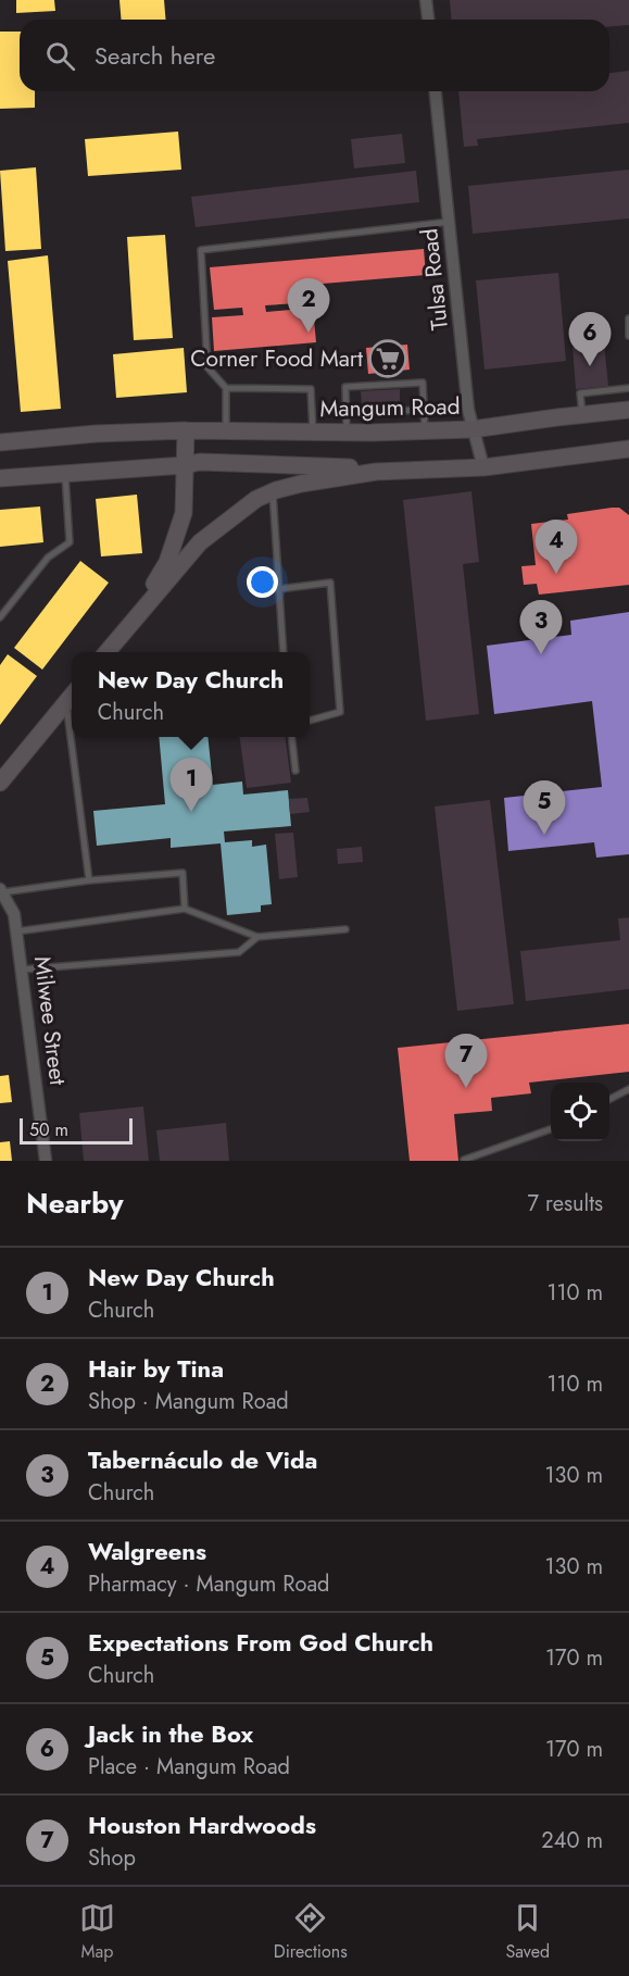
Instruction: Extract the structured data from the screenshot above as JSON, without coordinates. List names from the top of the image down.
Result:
{
  "streets": {
    "main road": ["Mangum Road"],
    "street": ["Tulsa Road", "Milwee Street"]
  },
  "crossings": [
    ["Tulsa Road", "Mangum Road"]
  ],
  "places": {
    "supermarket": ["Corner Food Mart"]
  },
  "scale_bar": "50 m",
  "page": {
    "search": "Search here",
    "pins": [
      "2",
      "6",
      "4",
      "3",
      "1",
      "5",
      "7"
    ],
    "popup": ["New Day Church", "Church"],
    "scale": "50 m",
    "heading": ["Nearby", "7 results"],
    "list": [
      {
        "mark": "1",
        "name": "New Day Church",
        "note": "Church",
        "value": "110 m"
      },
      {
        "mark": "2",
        "name": "Hair by Tina",
        "note": "Shop · Mangum Road",
        "value": "110 m"
      },
      {
        "mark": "3",
        "name": "Tabernáculo de Vida",
        "note": "Church",
        "value": "130 m"
      },
      {
        "mark": "4",
        "name": "Walgreens",
        "note": "Pharmacy · Mangum Road",
        "value": "130 m"
      },
      {
        "mark": "5",
        "name": "Expectations From God Church",
        "note": "Church",
        "value": "170 m"
      },
      {
        "mark": "6",
        "name": "Jack in the Box",
        "note": "Place · Mangum Road",
        "value": "170 m"
      },
      {
        "mark": "7",
        "name": "Houston Hardwoods",
        "note": "Shop",
        "value": "240 m"
      }
    ],
    "nav": ["Map", "Directions", "Saved"]
  }
}
